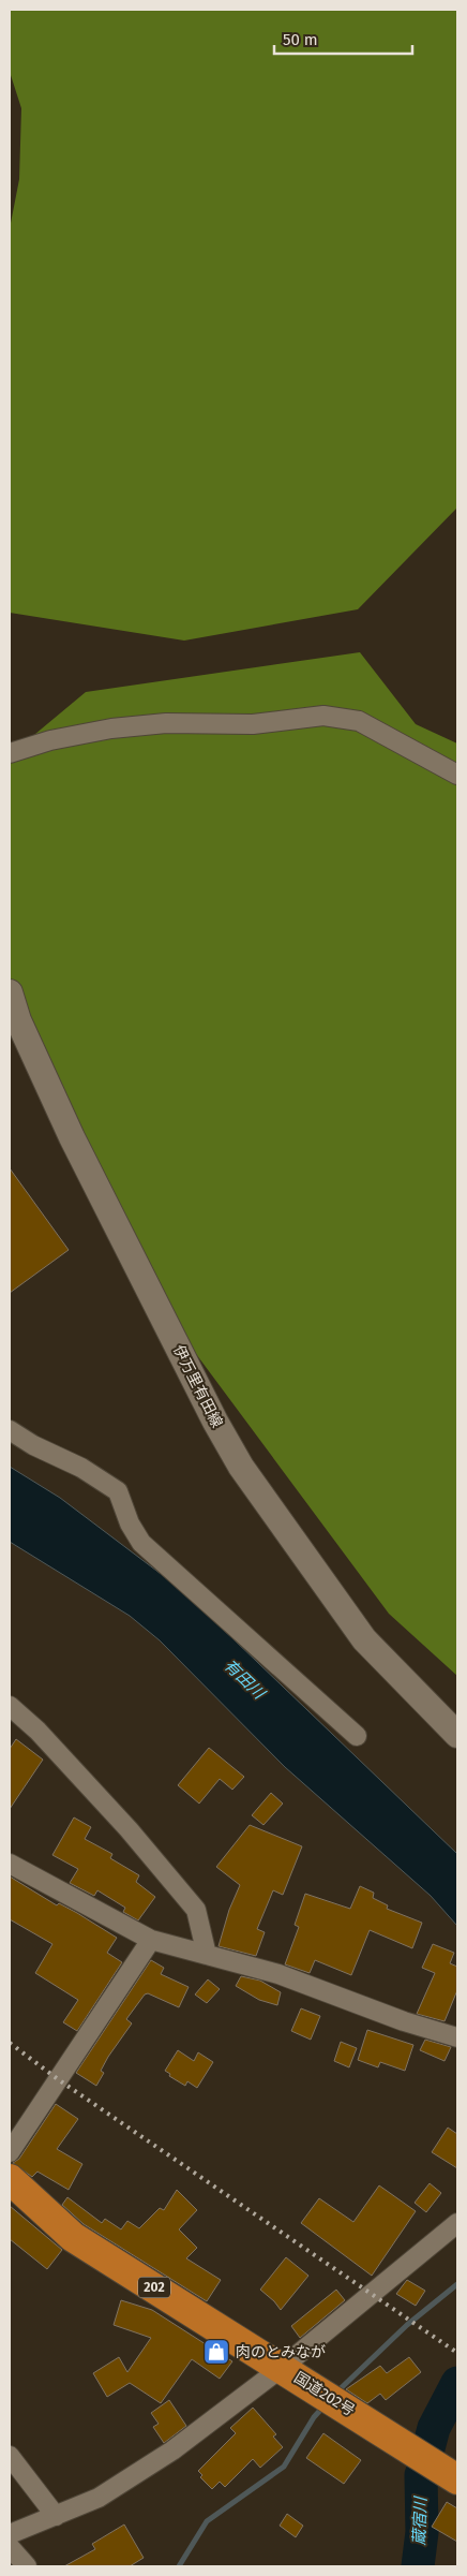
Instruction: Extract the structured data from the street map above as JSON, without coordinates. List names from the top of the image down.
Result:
{
  "streets": {
    "highway": ["202", "国道202号"],
    "main road": ["伊万里有田線"]
  },
  "water": ["有田川", "蔵宿川"],
  "places": {
    "shop": ["肉のとみなが"]
  },
  "scale_bar": "50 m"
}
